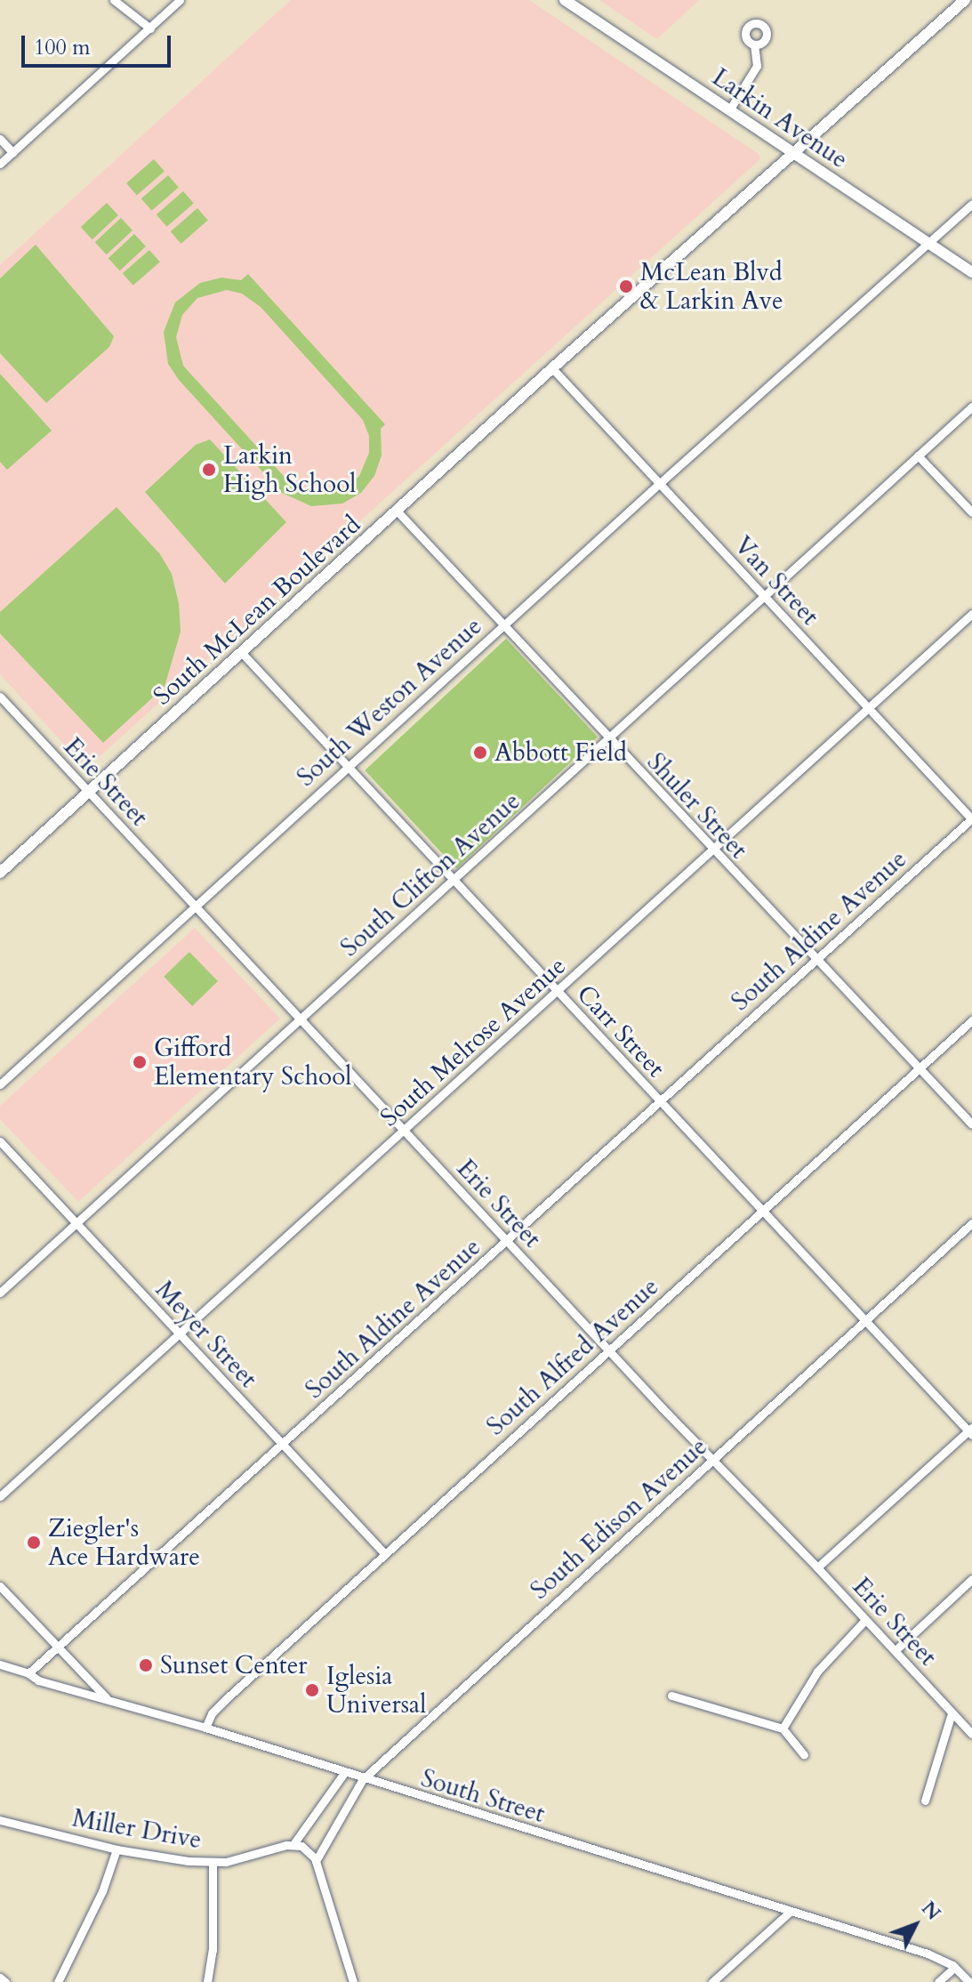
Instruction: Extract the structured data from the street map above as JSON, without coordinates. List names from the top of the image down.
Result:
{
  "streets": {
    "main road": ["Larkin Avenue", "South McLean Boulevard"],
    "street": [
      "Van Street",
      "South Weston Avenue",
      "Erie Street",
      "Shuler Street",
      "South Clifton Avenue",
      "South Aldine Avenue",
      "Carr Street",
      "South Melrose Avenue",
      "Meyer Street",
      "South Alfred Avenue",
      "South Edison Avenue",
      "South Street",
      "Miller Drive"
    ]
  },
  "crossings": [
    ["Larkin Avenue", "South McLean Boulevard"],
    ["Larkin Avenue", "South Weston Avenue"],
    ["Van Street", "South McLean Boulevard"],
    ["Van Street", "South Weston Avenue"],
    ["Van Street", "South Clifton Avenue"],
    ["Van Street", "South Aldine Avenue"],
    ["Van Street", "South Melrose Avenue"],
    ["South McLean Boulevard", "Erie Street"],
    ["South McLean Boulevard", "Shuler Street"],
    ["South McLean Boulevard", "Carr Street"],
    ["South Weston Avenue", "Erie Street"],
    ["South Weston Avenue", "Shuler Street"],
    ["South Weston Avenue", "Carr Street"],
    ["Erie Street", "South Clifton Avenue"],
    ["Erie Street", "South Aldine Avenue"],
    ["Erie Street", "South Melrose Avenue"],
    ["Erie Street", "South Alfred Avenue"],
    ["Erie Street", "South Edison Avenue"],
    ["Shuler Street", "South Clifton Avenue"],
    ["Shuler Street", "South Aldine Avenue"],
    ["Shuler Street", "South Melrose Avenue"],
    ["Shuler Street", "South Alfred Avenue"],
    ["South Clifton Avenue", "Carr Street"],
    ["South Clifton Avenue", "Meyer Street"],
    ["South Aldine Avenue", "Carr Street"],
    ["South Aldine Avenue", "Meyer Street"],
    ["South Aldine Avenue", "South Street"],
    ["Carr Street", "South Melrose Avenue"],
    ["Carr Street", "South Alfred Avenue"],
    ["Carr Street", "South Edison Avenue"],
    ["South Melrose Avenue", "Meyer Street"],
    ["Meyer Street", "South Alfred Avenue"],
    ["South Alfred Avenue", "South Street"],
    ["South Edison Avenue", "South Street"]
  ],
  "places": [
    "McLean Blvd & Larkin Ave",
    "Larkin High School",
    "Abbott Field",
    "Gifford Elementary School",
    "Ziegler's Ace Hardware",
    "Sunset Center",
    "Iglesia Universal"
  ],
  "scale_bar": "100 m",
  "north": "top right"
}
